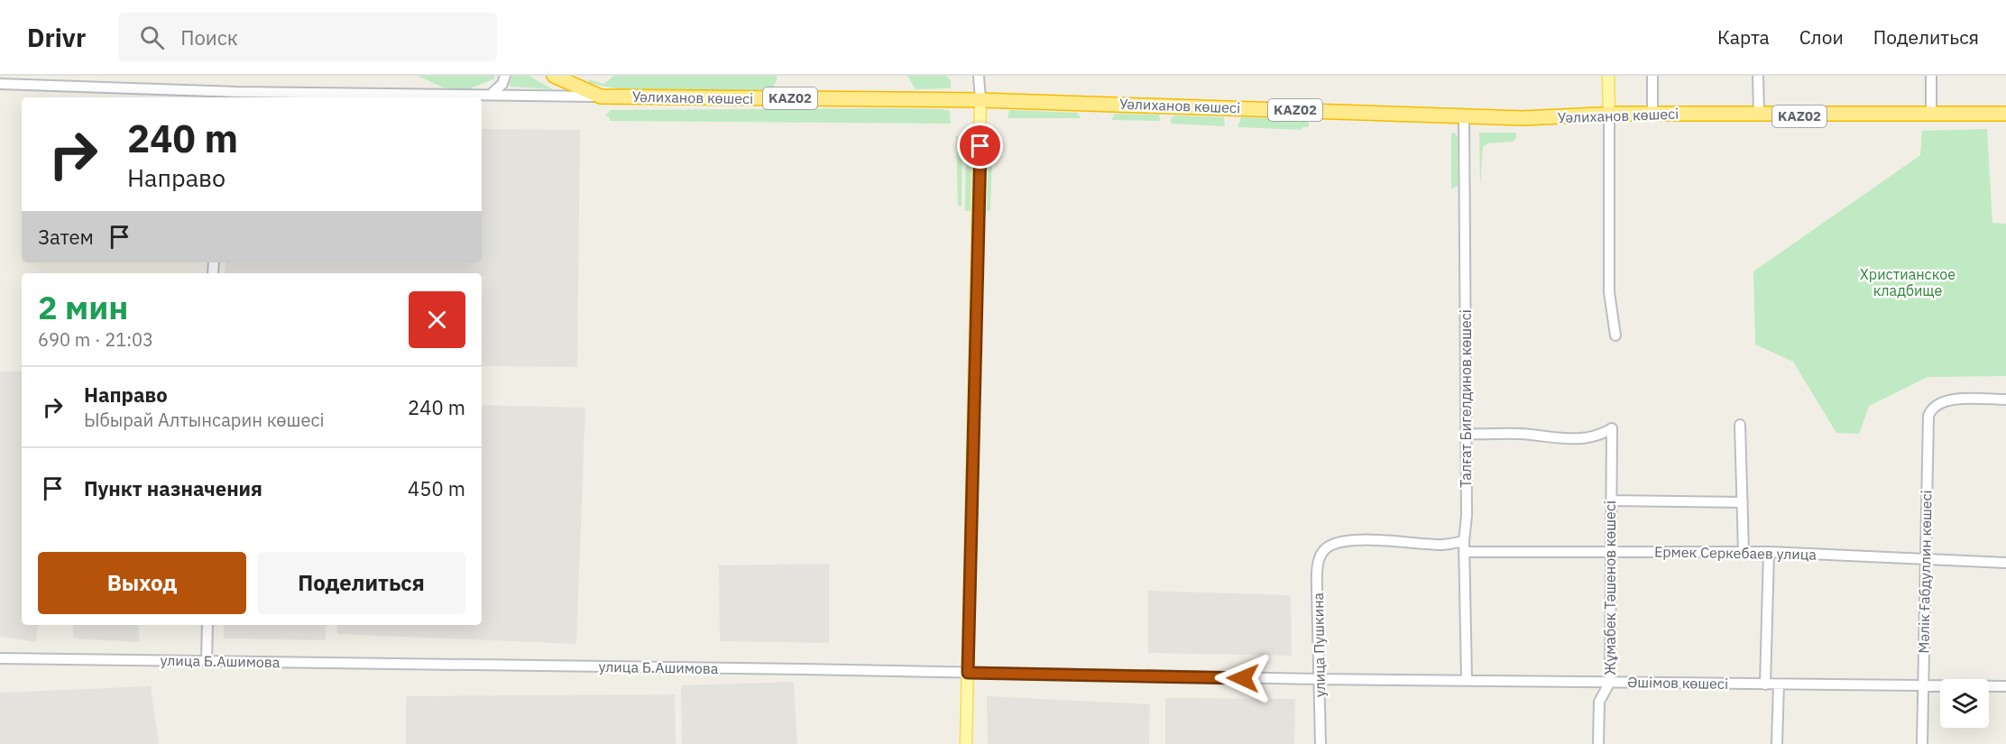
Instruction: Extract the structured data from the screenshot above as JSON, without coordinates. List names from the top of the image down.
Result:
{
  "streets": {
    "highway": ["Уәлиханов көшесі", "KАZ02"],
    "street": [
      "Талғат Бигелдинов көшесі",
      "Ермек Серкебаев улица",
      "Мәлік Ғабдуллин көшесі",
      "Жұмабек Тәшенов көшесі",
      "улица Пушкина",
      "улица Б.Ашимова",
      "Әшімов көшесі"
    ]
  },
  "crossings": [
    ["Уәлиханов көшесі", "KАZ02"],
    ["Уәлиханов көшесі", "Талғат Бигелдинов көшесі"],
    ["Талғат Бигелдинов көшесі", "Ермек Серкебаев улица"],
    ["Талғат Бигелдинов көшесі", "Жұмабек Тәшенов көшесі"],
    ["Талғат Бигелдинов көшесі", "улица Пушкина"],
    ["Талғат Бигелдинов көшесі", "Әшімов көшесі"],
    ["Ермек Серкебаев улица", "Мәлік Ғабдуллин көшесі"],
    ["Ермек Серкебаев улица", "Жұмабек Тәшенов көшесі"],
    ["Мәлік Ғабдуллин көшесі", "Әшімов көшесі"],
    ["Жұмабек Тәшенов көшесі", "Әшімов көшесі"],
    ["улица Пушкина", "улица Б.Ашимова"],
    ["улица Пушкина", "Әшімов көшесі"],
    ["улица Б.Ашимова", "Әшімов көшесі"]
  ],
  "parks": ["Христианское кладбище"],
  "page": {
    "header": "Drivr",
    "search": "Поиск",
    "nav": ["Карта", "Слои", "Поделиться"],
    "turn": ["240 m", "Направо"],
    "then": "Затем",
    "heading": ["2 мин", "690 m · 21:03"],
    "list": [
      {
        "name": "Направо",
        "note": "Ыбырай Алтынсарин көшесі",
        "value": "240 m"
      },
      {
        "name": "Пункт назначения",
        "value": "450 m"
      }
    ],
    "buttons": ["Выход", "Поделиться"]
  }
}
